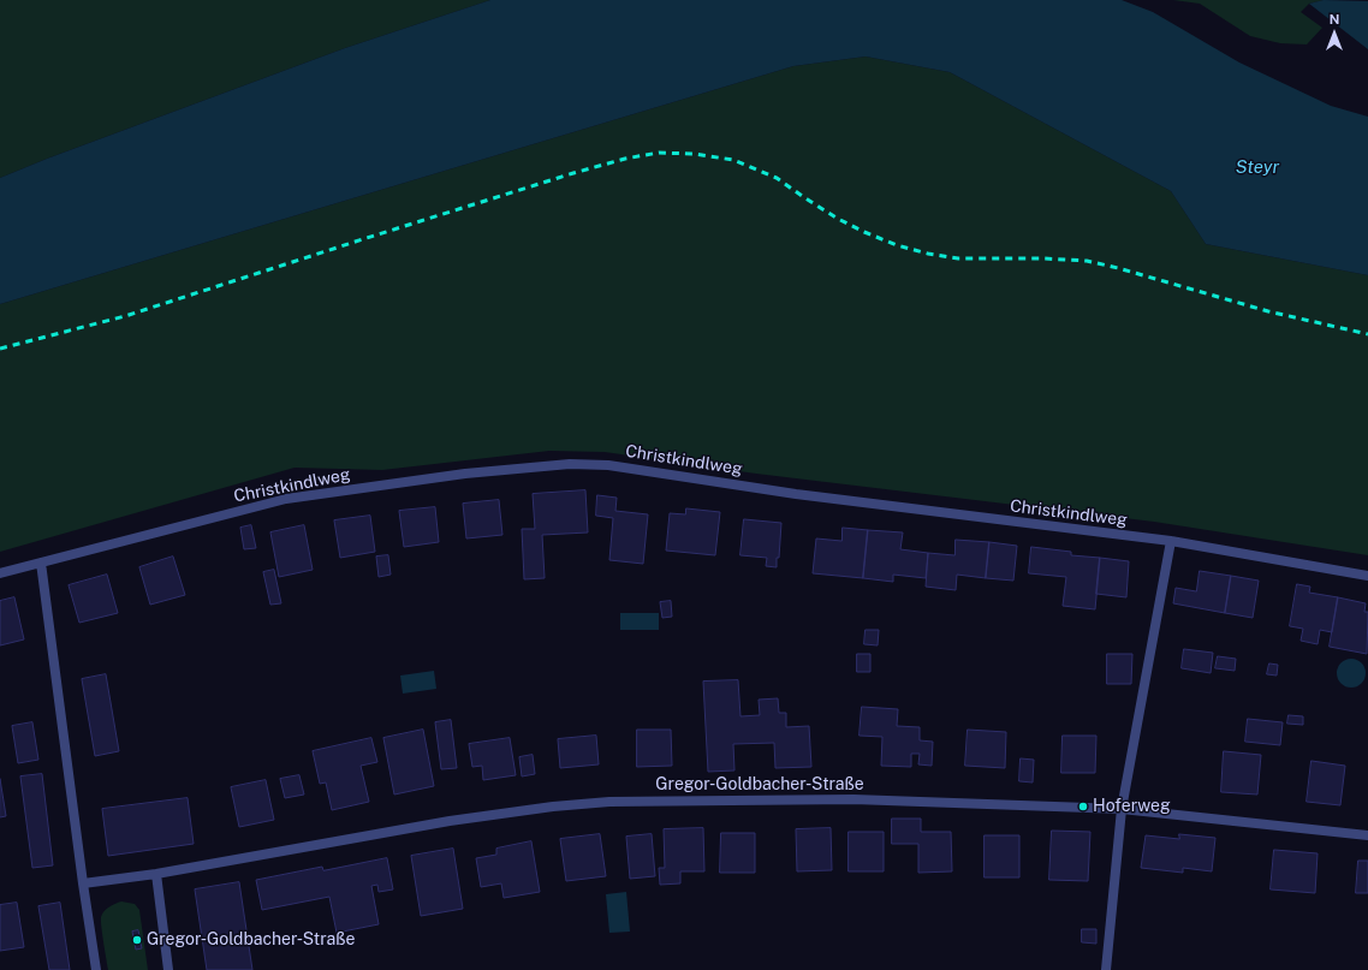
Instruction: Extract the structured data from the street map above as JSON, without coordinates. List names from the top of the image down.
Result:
{
  "streets": {
    "street": ["Christkindlweg", "Gregor-Goldbacher-Straße"]
  },
  "water": ["Steyr"],
  "places": ["Hoferweg", "Gregor-Goldbacher-Straße"],
  "north": "top"
}
